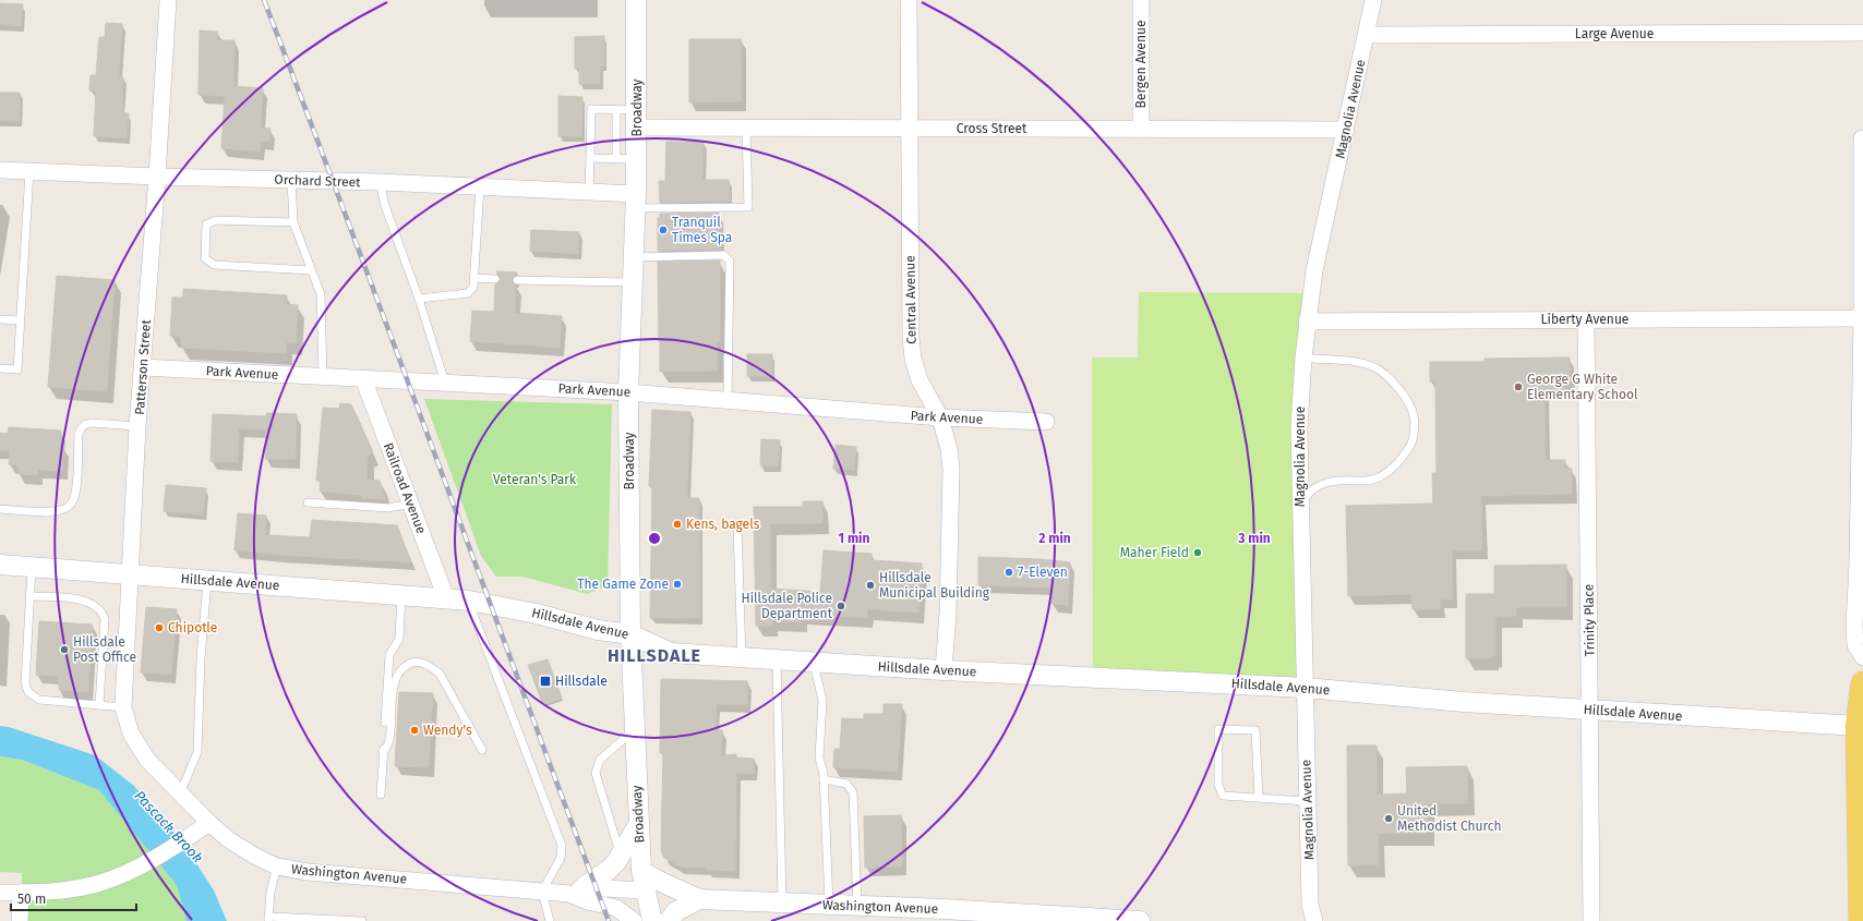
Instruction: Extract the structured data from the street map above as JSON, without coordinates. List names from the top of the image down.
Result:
{
  "streets": {
    "street": [
      "Large Avenue",
      "Bergen Avenue",
      "Broadway",
      "Magnolia Avenue",
      "Cross Street",
      "Orchard Street",
      "Central Avenue",
      "Liberty Avenue",
      "Patterson Street",
      "Park Avenue",
      "Railroad Avenue",
      "Hillsdale Avenue",
      "Trinity Place",
      "Washington Avenue"
    ]
  },
  "crossings": [
    ["Large Avenue", "Magnolia Avenue"],
    ["Bergen Avenue", "Cross Street"],
    ["Broadway", "Cross Street"],
    ["Broadway", "Orchard Street"],
    ["Broadway", "Park Avenue"],
    ["Broadway", "Hillsdale Avenue"],
    ["Broadway", "Washington Avenue"],
    ["Magnolia Avenue", "Cross Street"],
    ["Magnolia Avenue", "Liberty Avenue"],
    ["Magnolia Avenue", "Hillsdale Avenue"],
    ["Cross Street", "Central Avenue"],
    ["Orchard Street", "Patterson Street"],
    ["Central Avenue", "Park Avenue"],
    ["Central Avenue", "Hillsdale Avenue"],
    ["Liberty Avenue", "Trinity Place"],
    ["Patterson Street", "Park Avenue"],
    ["Patterson Street", "Hillsdale Avenue"],
    ["Patterson Street", "Washington Avenue"],
    ["Park Avenue", "Railroad Avenue"],
    ["Railroad Avenue", "Hillsdale Avenue"],
    ["Hillsdale Avenue", "Trinity Place"]
  ],
  "districts": ["HILLSDALE"],
  "water": ["Pascack Brook"],
  "parks": ["Veteran's Park"],
  "places": {
    "other": [
      "Tranquil Times Spa",
      "George G White Elementary School",
      "Kens, bagels",
      "Maher Field",
      "7-Eleven",
      "The Game Zone",
      "Hillsdale Municipal Building",
      "Hillsdale Police Department",
      "Chipotle",
      "Hillsdale Post Office",
      "Wendy's",
      "United Methodist Church"
    ],
    "transit": ["Hillsdale"]
  },
  "scale_bar": "50 m",
  "rings": ["1 min", "2 min", "3 min"]
}
